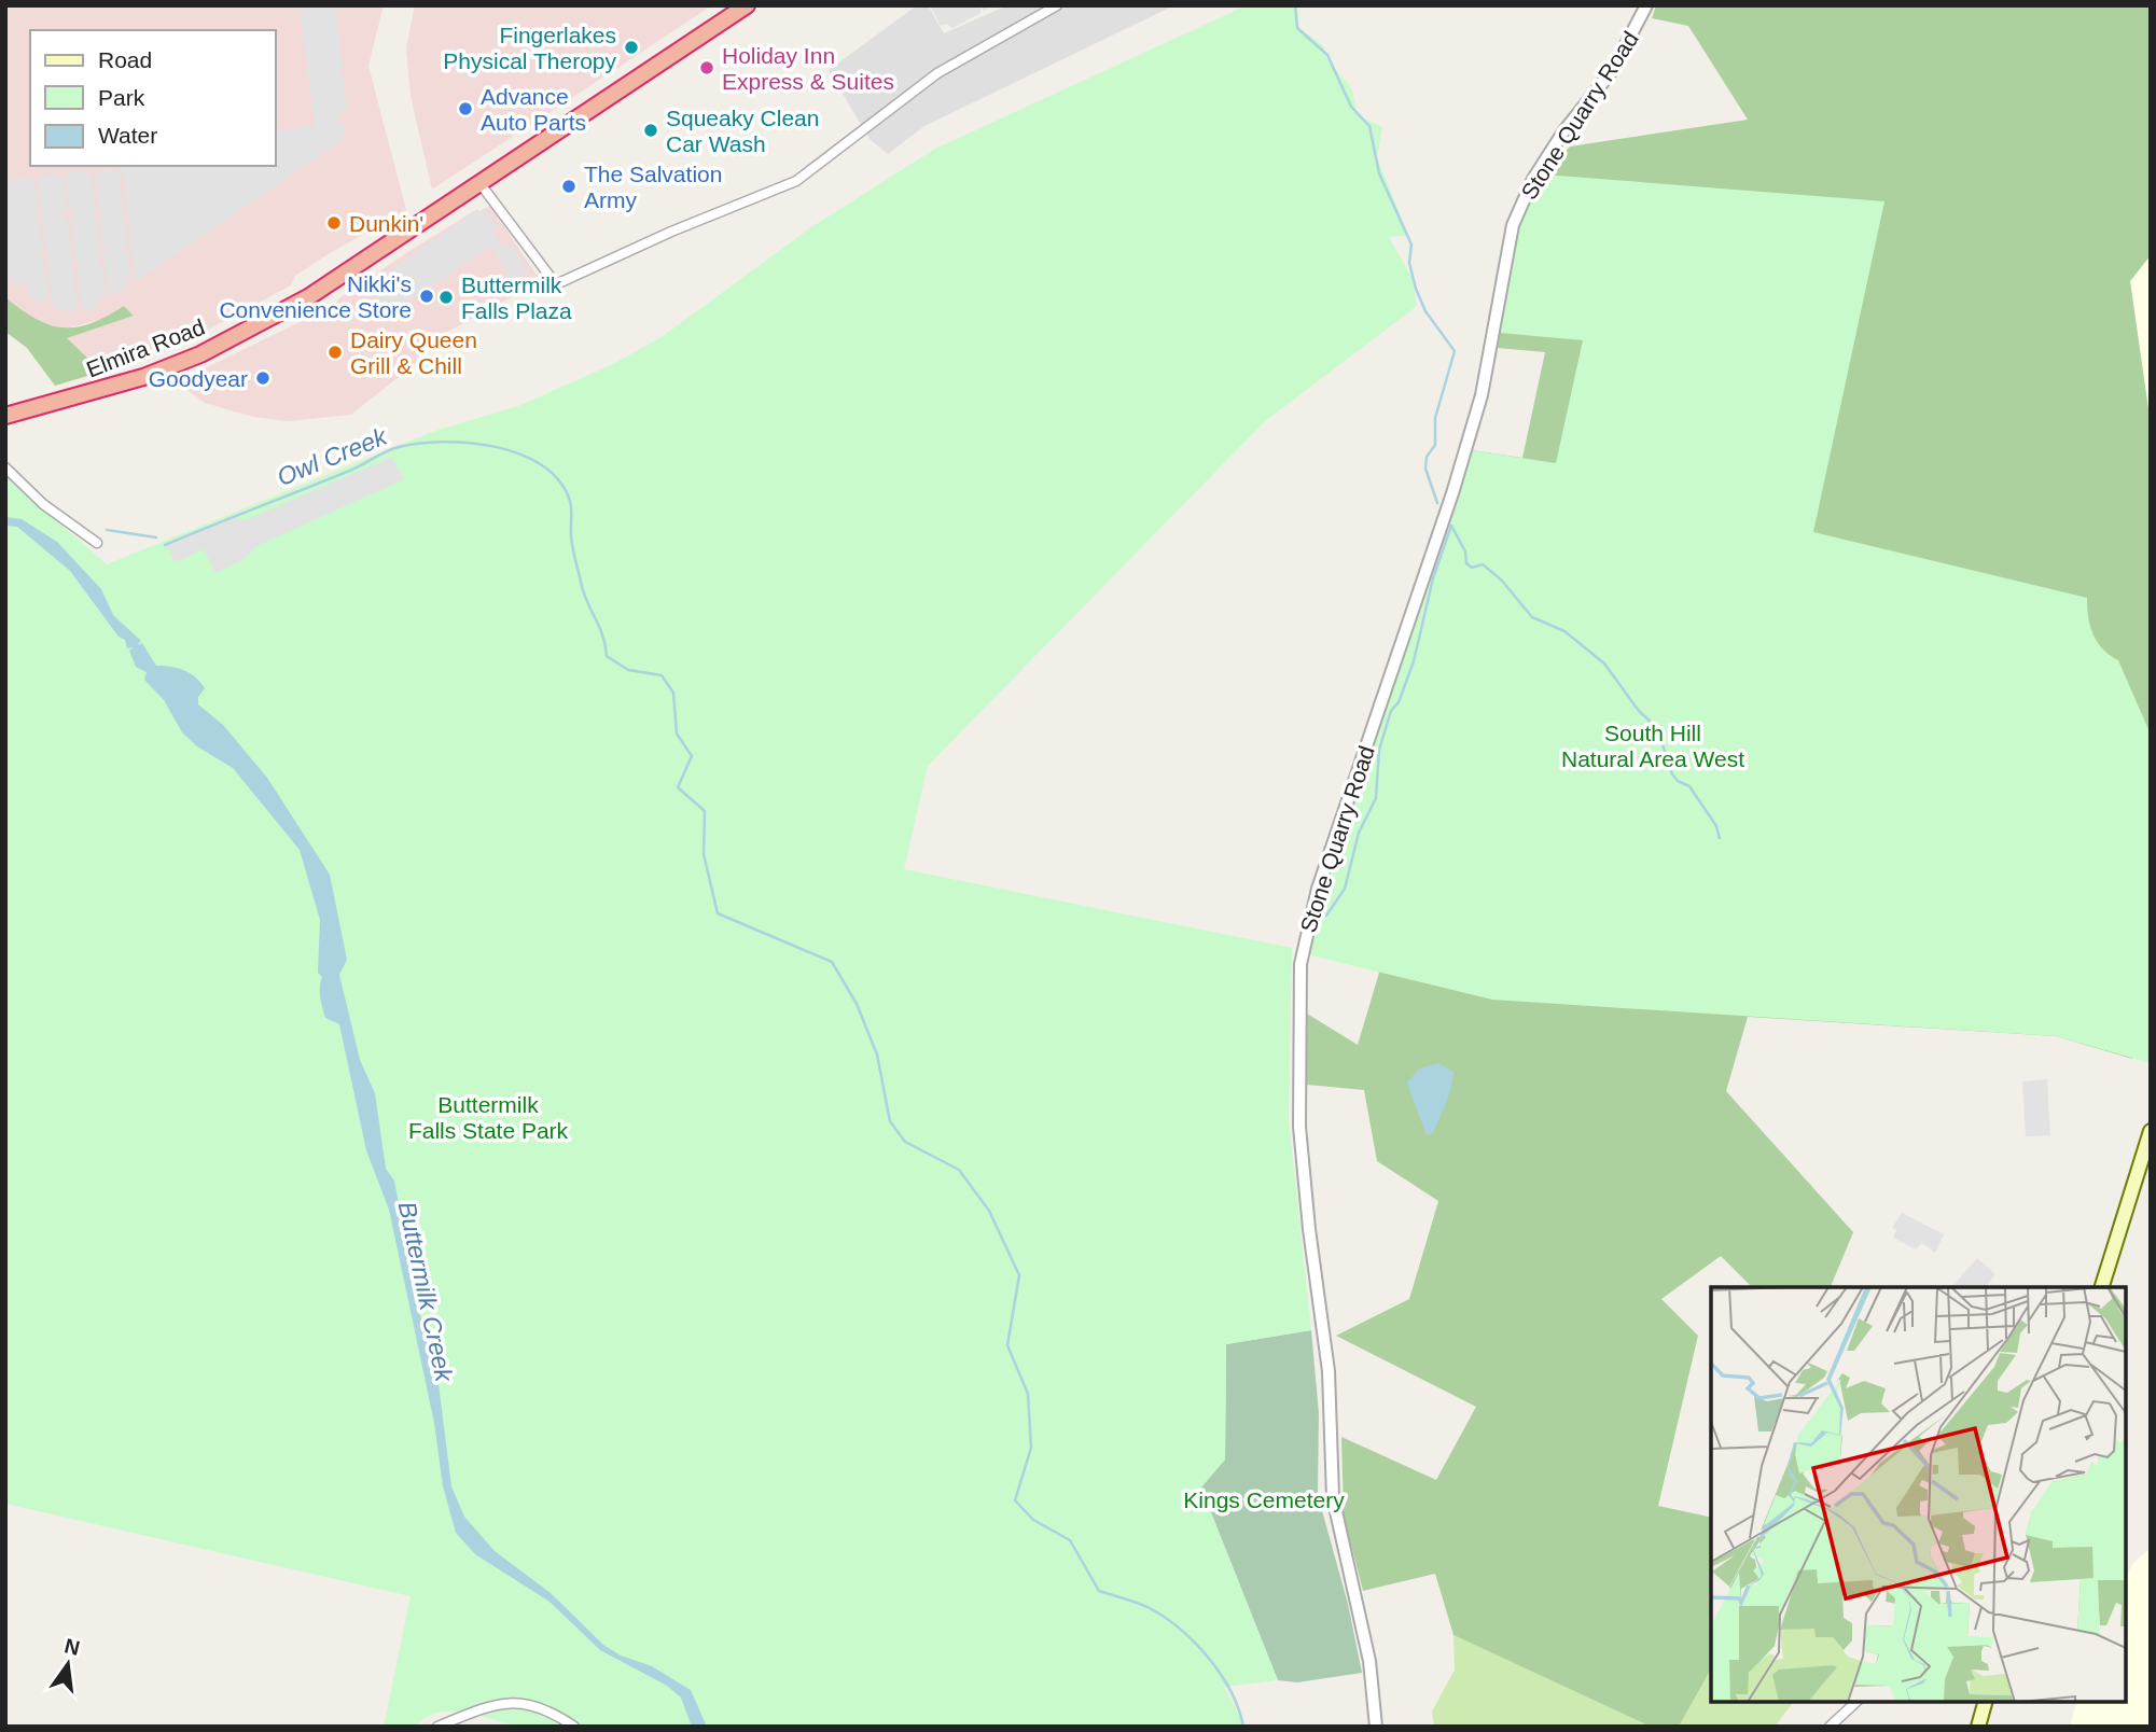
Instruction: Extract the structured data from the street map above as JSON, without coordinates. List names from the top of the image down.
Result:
{
  "streets": {
    "highway": ["Elmira Road"],
    "street": ["Stone Quarry Road"]
  },
  "water": ["Owl Creek", "Buttermilk Creek"],
  "parks": ["South Hill Natural Area West", "Buttermilk Falls State Park", "Kings Cemetery"],
  "places": [
    "Fingerlakes Physical Theropy",
    "Holiday Inn Express & Suites",
    "Advance Auto Parts",
    "Squeaky Clean Car Wash",
    "The Salvation Army",
    "Dunkin'",
    "Nikki's Convenience Store",
    "Buttermilk Falls Plaza",
    "Dairy Queen Grill & Chill",
    "Goodyear"
  ],
  "legend": ["Road", "Park", "Water"],
  "north": "top"
}
